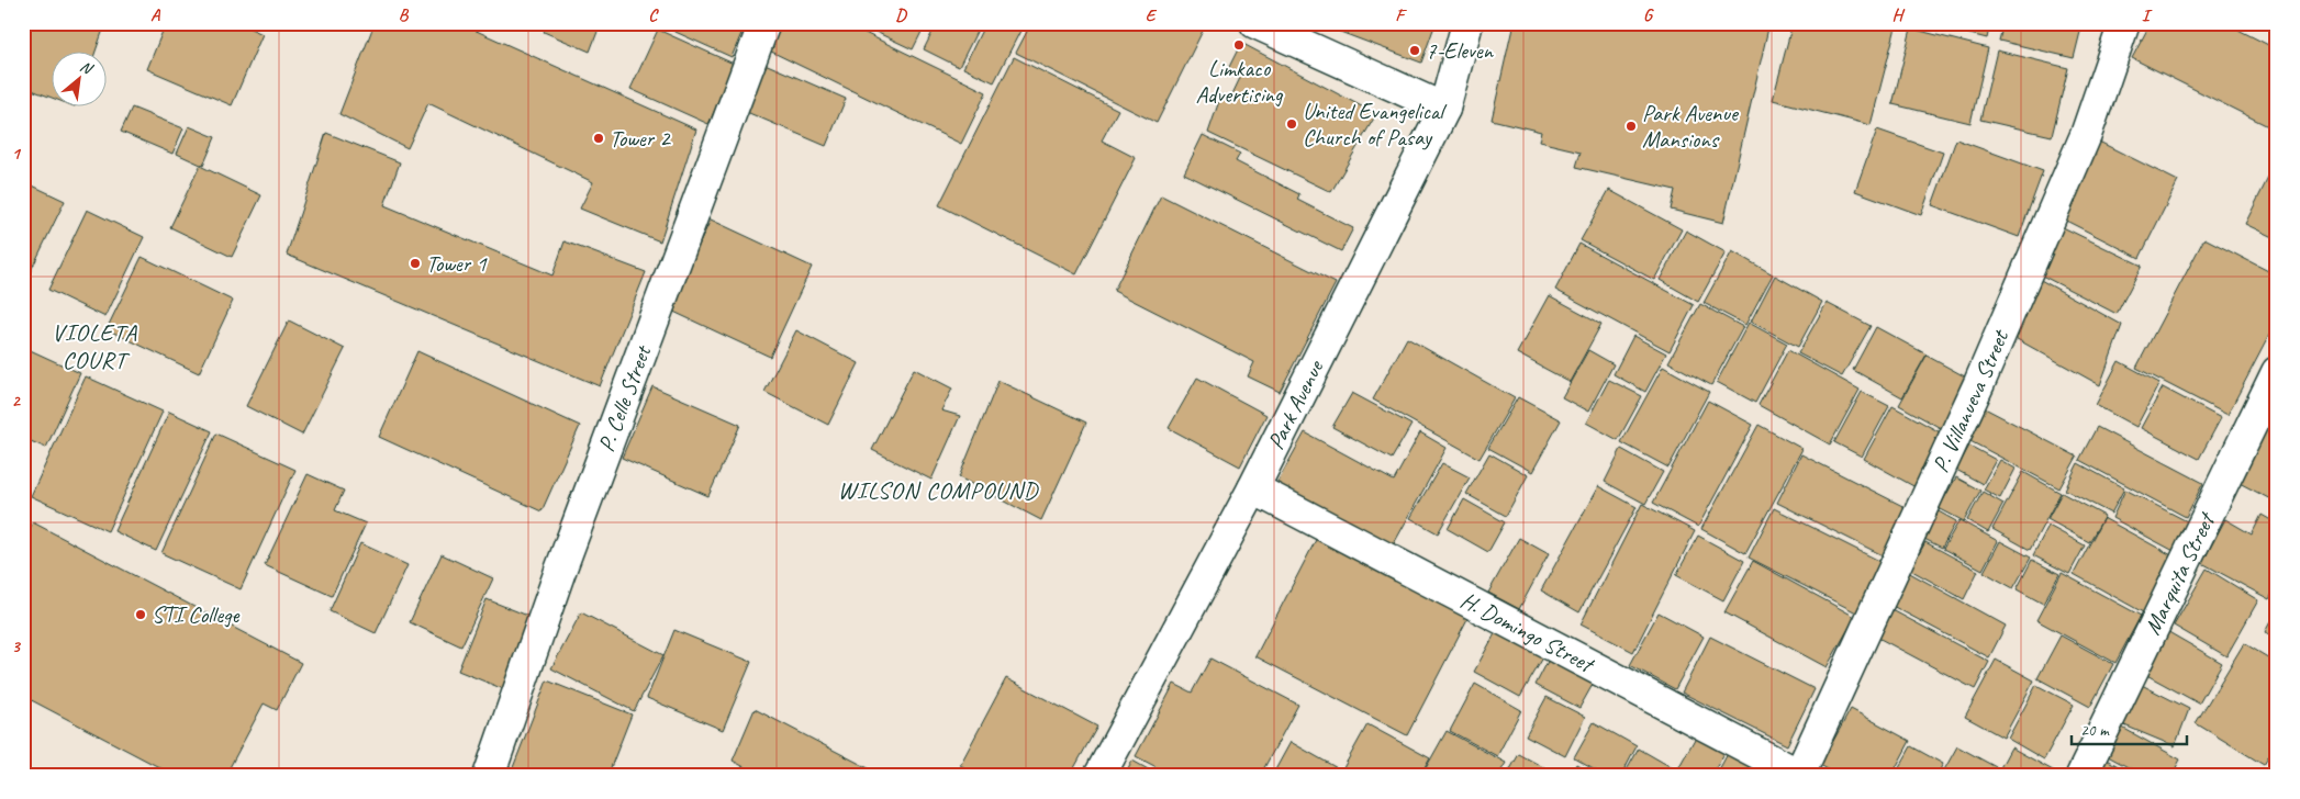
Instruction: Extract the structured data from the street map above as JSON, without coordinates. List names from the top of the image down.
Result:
{
  "streets": {
    "street": [
      "P. Celle Street",
      "P. Villanueva Street",
      "Park Avenue",
      "Marquita Street",
      "H. Domingo Street"
    ]
  },
  "crossings": [
    ["P. Villanueva Street", "H. Domingo Street"],
    ["Park Avenue", "H. Domingo Street"]
  ],
  "districts": ["VIOLETA COURT", "WILSON COMPOUND"],
  "places": [
    "Limkaco Advertising",
    "7-Eleven",
    "United Evangelical Church of Pasay",
    "Park Avenue Mansions",
    "Tower 2",
    "Tower 1",
    "STI College"
  ],
  "scale_bar": "20 m",
  "north": "top right",
  "grid": {
    "columns": [
      "A",
      "B",
      "C",
      "D",
      "E",
      "F",
      "G",
      "H",
      "I"
    ],
    "rows": ["1", "2", "3"]
  }
}
